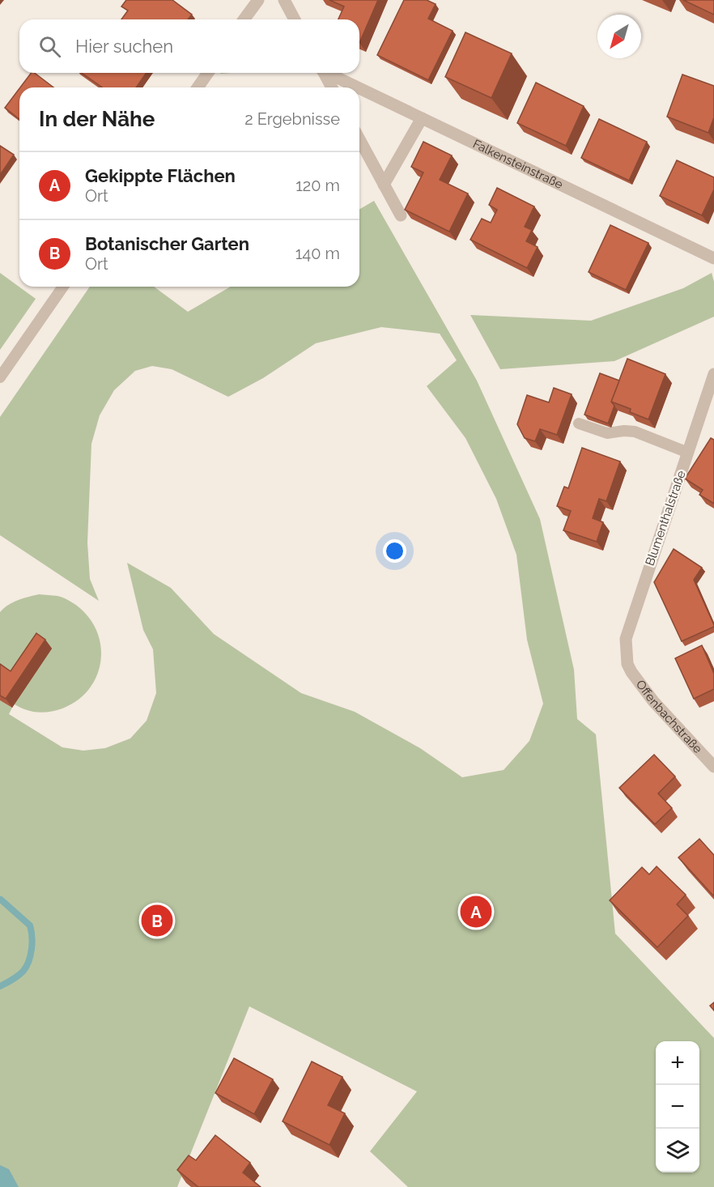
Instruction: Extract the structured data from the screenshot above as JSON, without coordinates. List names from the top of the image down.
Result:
{
  "streets": {
    "street": ["Falkensteinstraße", "Blumenthalstraße", "Offenbachstraße"]
  },
  "crossings": [
    ["Blumenthalstraße", "Offenbachstraße"]
  ],
  "north": "bottom left",
  "page": {
    "search": "Hier suchen",
    "heading": ["In der Nähe", "2 Ergebnisse"],
    "list": [
      {
        "mark": "A",
        "name": "Gekippte Flächen",
        "note": "Ort",
        "value": "120 m"
      },
      {
        "mark": "B",
        "name": "Botanischer Garten",
        "note": "Ort",
        "value": "140 m"
      }
    ],
    "pins": ["A", "B"],
    "map_buttons": ["+", "−"]
  }
}
